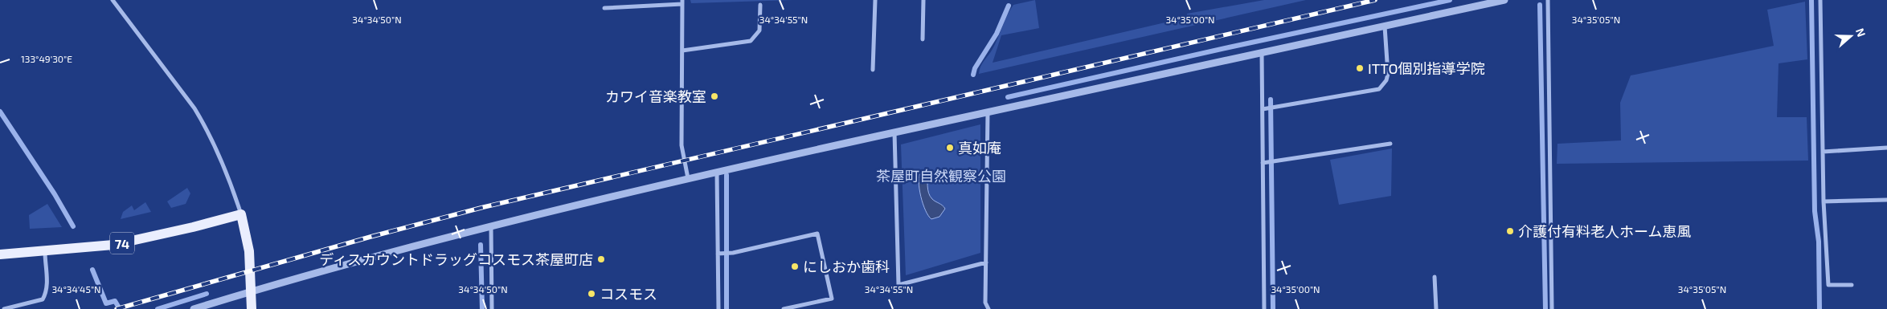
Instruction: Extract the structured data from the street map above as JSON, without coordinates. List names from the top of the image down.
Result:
{
  "streets": {
    "main road": ["74"]
  },
  "parks": ["茶屋町自然観察公園"],
  "places": [
    "ITTO個別指導学院",
    "カワイ音楽教室",
    "真如庵",
    "介護付有料老人ホーム恵風",
    "ディスカウントドラッグコスモス茶屋町店",
    "にしおか歯科",
    "コスモス"
  ],
  "north": "right",
  "coordinates": [
    "34°34'50\"N",
    "34°34'55\"N",
    "34°35'00\"N",
    "34°35'05\"N",
    "133°49'30\"E",
    "34°34'45\"N"
  ]
}
